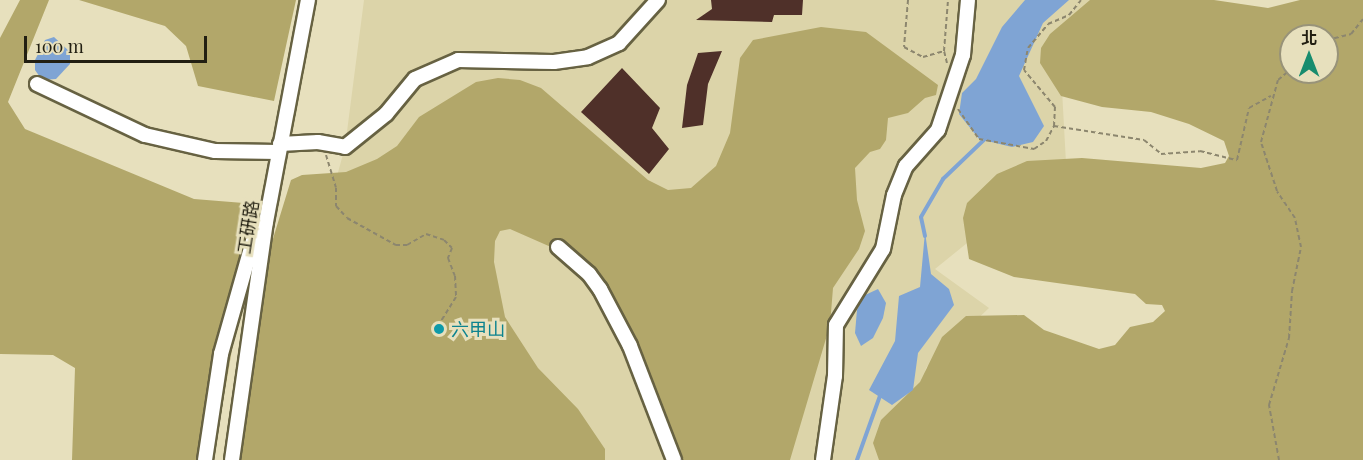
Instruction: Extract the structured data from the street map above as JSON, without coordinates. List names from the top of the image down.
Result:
{
  "streets": {
    "street": ["工研路"]
  },
  "places": ["六甲山"],
  "scale_bar": "100 m",
  "north": "top"
}
